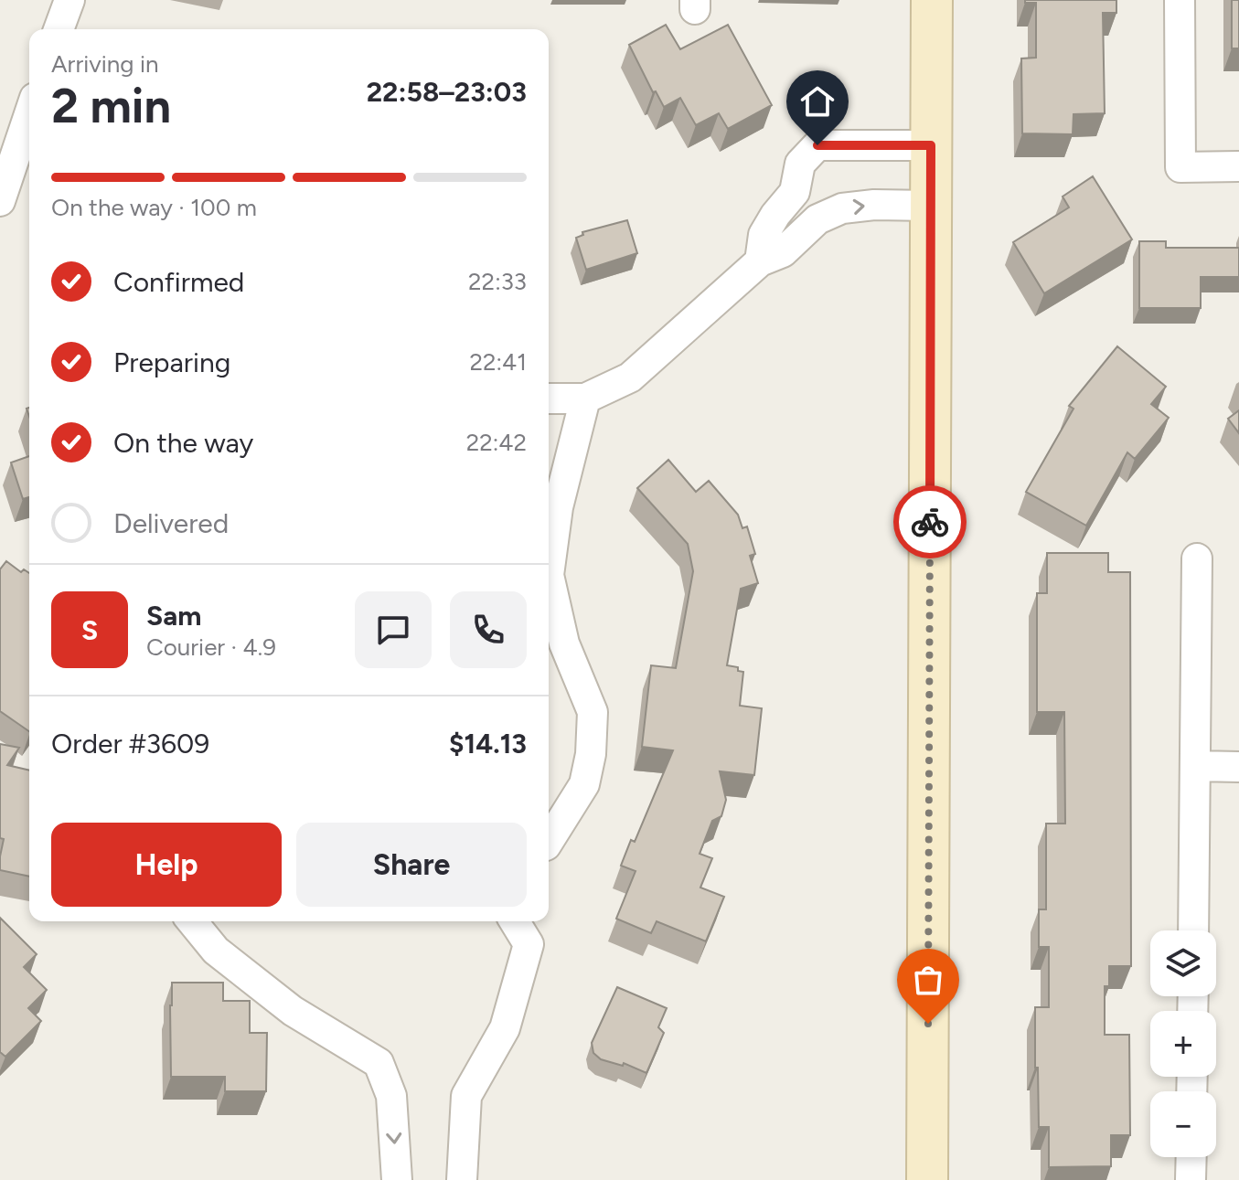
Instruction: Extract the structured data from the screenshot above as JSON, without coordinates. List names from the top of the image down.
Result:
{
  "page": {
    "heading": ["2 min", "Arriving in", "22:58–23:03"],
    "panel": [
      "Sam",
      "Courier · 4.9",
      "Order #3609",
      "$14.13"
    ],
    "bar": "On the way · 100 m",
    "list": [
      ["Confirmed", "22:33"],
      ["Preparing", "22:41"],
      ["On the way", "22:42"],
      "Delivered"
    ],
    "round": "S",
    "buttons": ["Help", "Share"],
    "map_buttons": ["+", "−"]
  }
}
